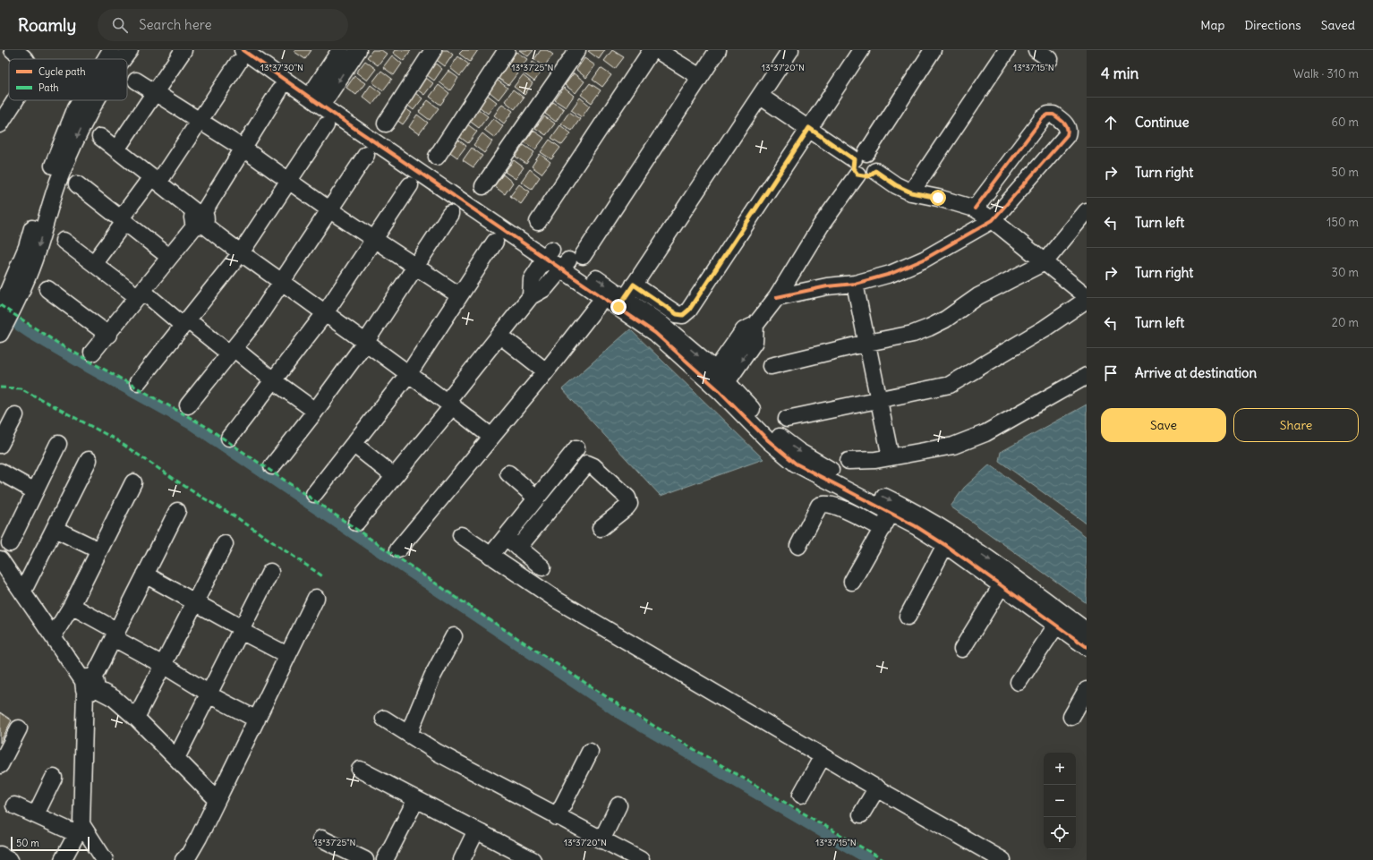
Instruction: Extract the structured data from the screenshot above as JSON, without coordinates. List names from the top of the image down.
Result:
{
  "legend": ["Cycle path", "Path"],
  "scale_bar": "50 m",
  "page": {
    "header": "Roamly",
    "search": "Search here",
    "nav": ["Map", "Directions", "Saved"],
    "heading": ["4 min", "Walk · 310 m"],
    "list": [
      ["Continue", "60 m"],
      ["Turn right", "50 m"],
      ["Turn left", "150 m"],
      ["Turn right", "30 m"],
      ["Turn left", "20 m"],
      "Arrive at destination"
    ],
    "buttons": ["Save", "Share"],
    "map_buttons": ["+", "−"],
    "scale": "50 m"
  },
  "coordinates": [
    "13°37'30\"N",
    "13°37'25\"N",
    "13°37'20\"N",
    "13°37'15\"N"
  ]
}
